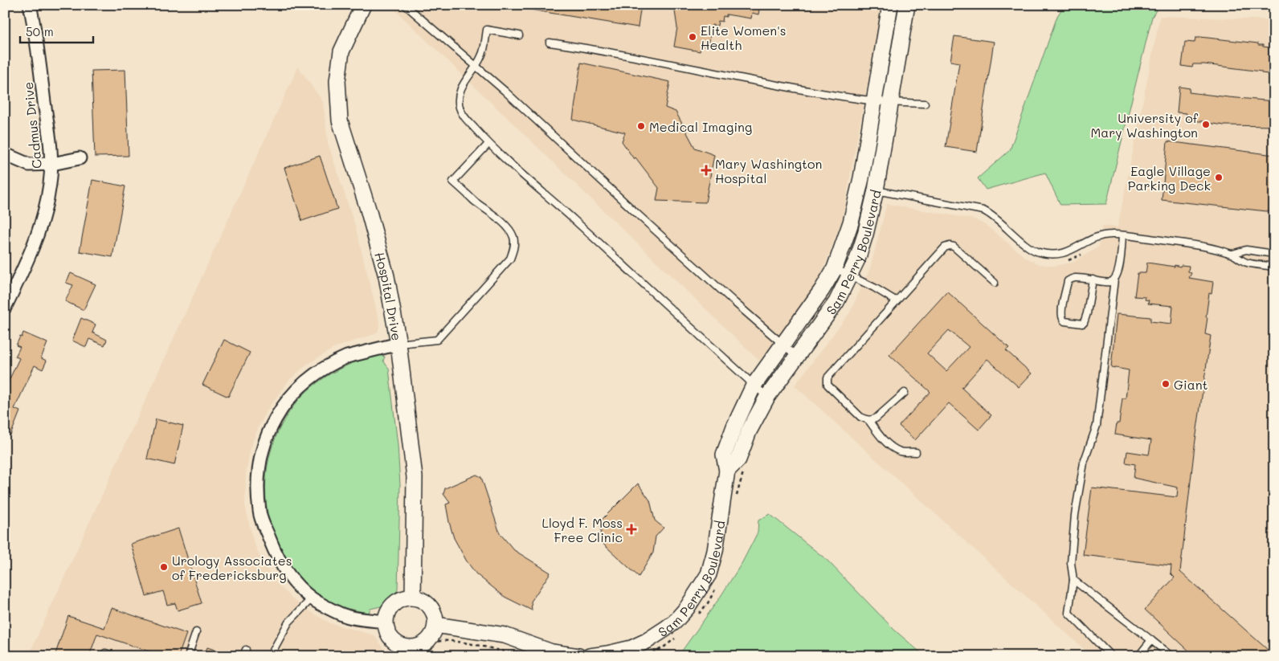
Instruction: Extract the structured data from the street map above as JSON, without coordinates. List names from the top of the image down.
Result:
{
  "streets": {
    "street": ["Cadmus Drive", "Sam Perry Boulevard", "Hospital Drive"]
  },
  "places": {
    "other": [
      "Elite Women's Health",
      "University of Mary Washington",
      "Medical Imaging",
      "Eagle Village Parking Deck",
      "Giant",
      "Urology Associates of Fredericksburg"
    ],
    "health": ["Mary Washington Hospital", "Lloyd F. Moss Free Clinic"]
  },
  "scale_bar": "50 m"
}
